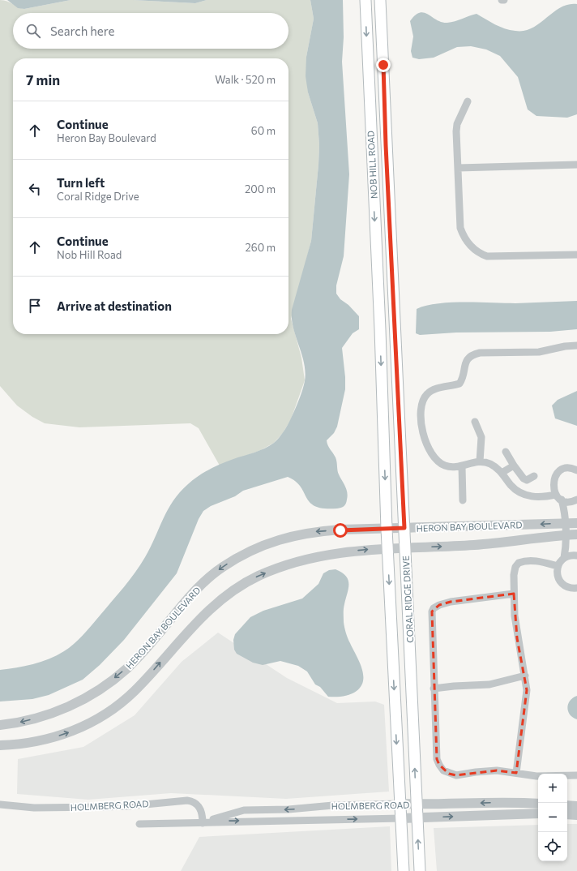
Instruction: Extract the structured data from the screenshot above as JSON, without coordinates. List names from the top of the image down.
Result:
{
  "streets": {
    "main road": ["NOB HILL ROAD", "CORAL RIDGE DRIVE"],
    "street": ["HERON BAY BOULEVARD", "HOLMBERG ROAD"]
  },
  "crossings": [
    ["NOB HILL ROAD", "CORAL RIDGE DRIVE"],
    ["HERON BAY BOULEVARD", "CORAL RIDGE DRIVE"],
    ["CORAL RIDGE DRIVE", "HOLMBERG ROAD"]
  ],
  "page": {
    "search": "Search here",
    "heading": ["7 min", "Walk · 520 m"],
    "list": [
      ["Continue", "Heron Bay Boulevard", "60 m"],
      ["Turn left", "Coral Ridge Drive", "200 m"],
      ["Continue", "Nob Hill Road", "260 m"],
      "Arrive at destination"
    ],
    "map_buttons": ["+", "−"]
  }
}
